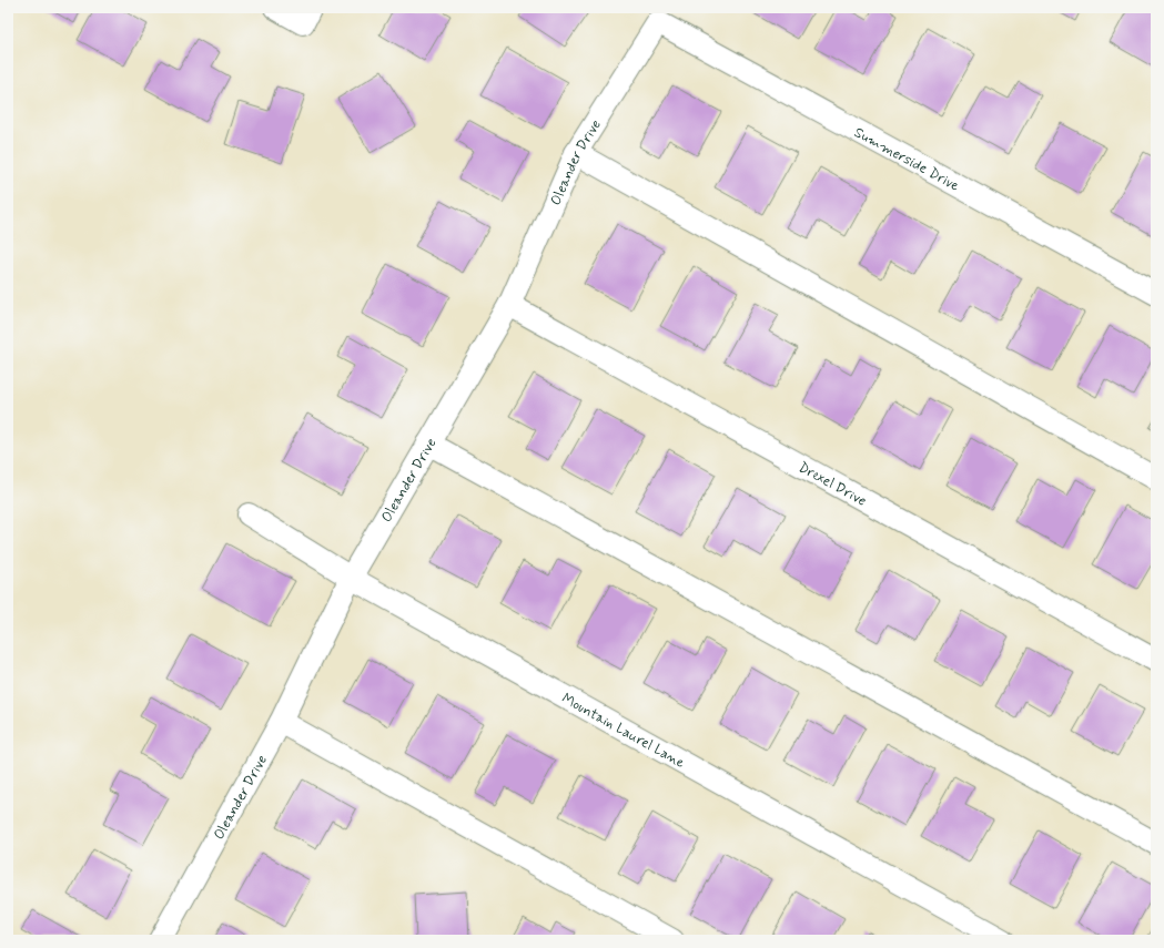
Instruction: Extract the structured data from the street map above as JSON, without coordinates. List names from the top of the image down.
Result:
{
  "streets": {
    "street": [
      "Summerside Drive",
      "Oleander Drive",
      "Drexel Drive",
      "Mountain Laurel Lane"
    ]
  },
  "crossings": [
    ["Summerside Drive", "Oleander Drive"],
    ["Oleander Drive", "Drexel Drive"],
    ["Oleander Drive", "Mountain Laurel Lane"]
  ]
}
